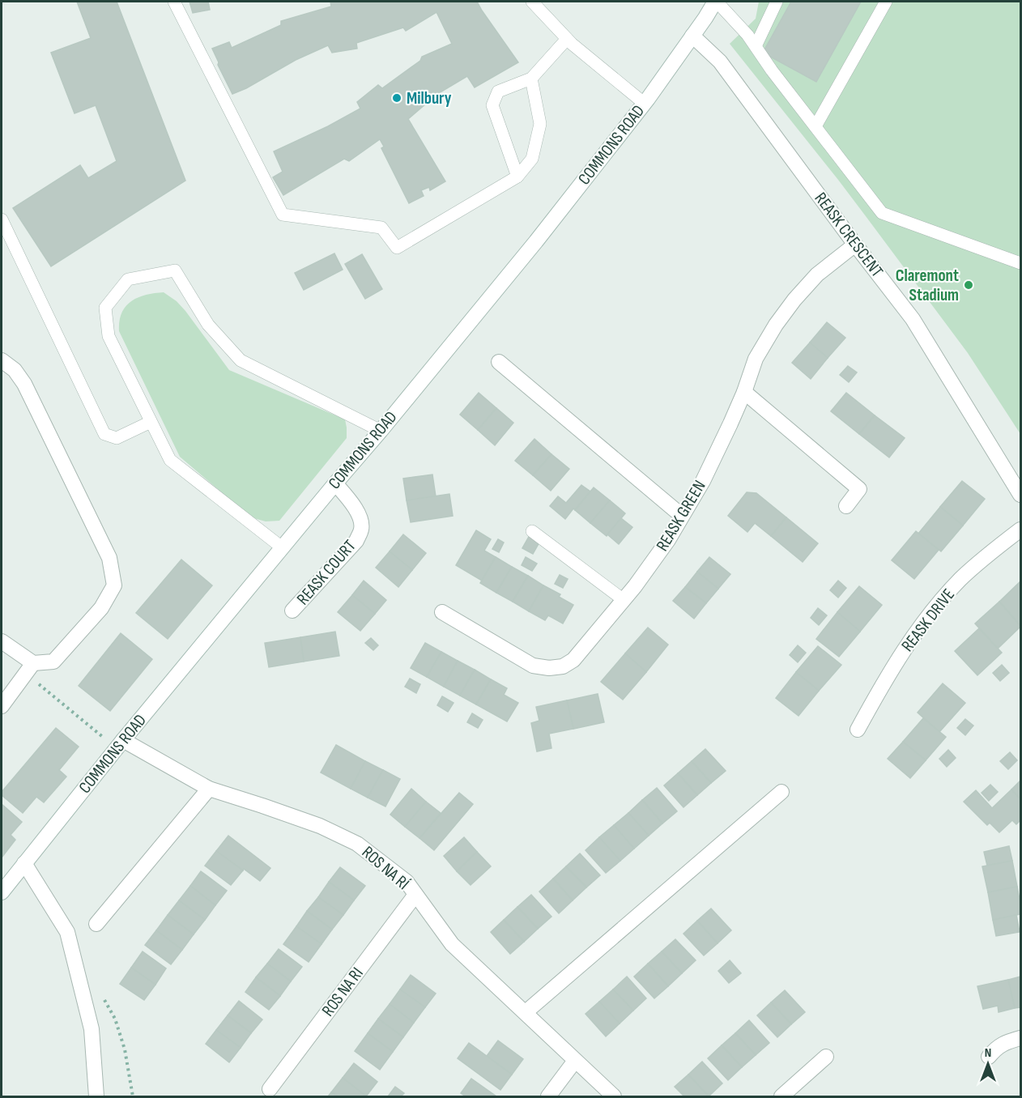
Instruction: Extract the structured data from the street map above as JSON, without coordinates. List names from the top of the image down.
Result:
{
  "streets": {
    "street": [
      "COMMONS ROAD",
      "REASK CRESCENT",
      "REASK GREEN",
      "REASK COURT",
      "REASK DRIVE",
      "ROS NA RÍ",
      "ROS NA RI"
    ]
  },
  "crossings": [
    ["COMMONS ROAD", "REASK CRESCENT"],
    ["COMMONS ROAD", "REASK COURT"],
    ["COMMONS ROAD", "ROS NA RÍ"],
    ["REASK CRESCENT", "REASK GREEN"],
    ["ROS NA RÍ", "ROS NA RI"]
  ],
  "places": ["Milbury", "Claremont Stadium"],
  "north": "top"
}
